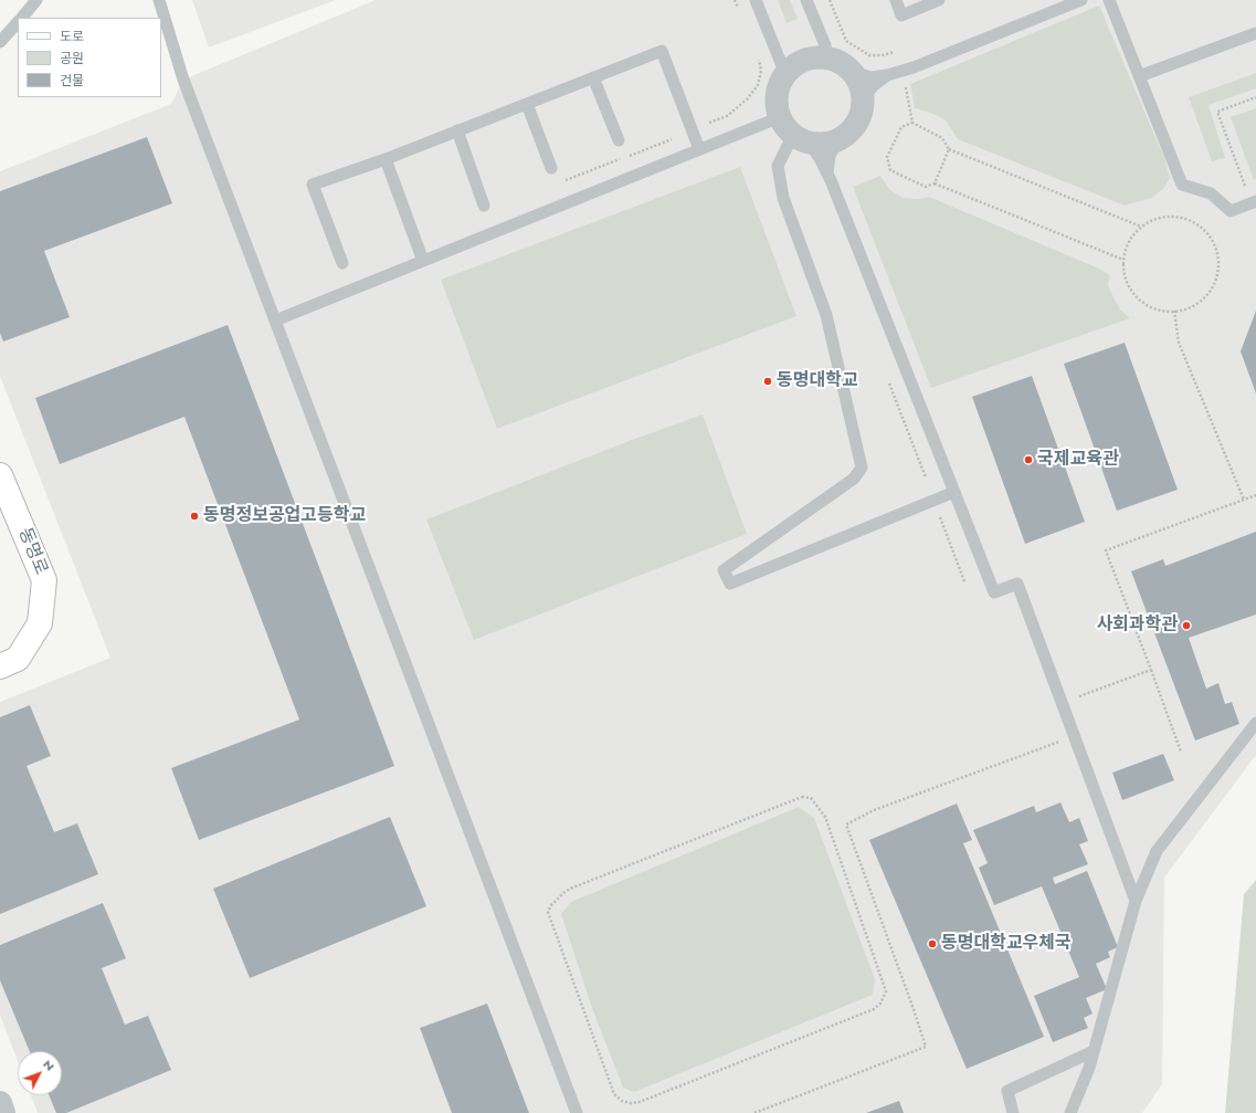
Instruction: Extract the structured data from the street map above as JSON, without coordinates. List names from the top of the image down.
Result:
{
  "streets": {
    "main road": ["동명로"]
  },
  "places": [
    "동명대학교",
    "국제교육관",
    "동명정보공업고등학교",
    "사회과학관",
    "동명대학교우체국"
  ],
  "legend": ["도로", "공원", "건물"],
  "north": "top right"
}
